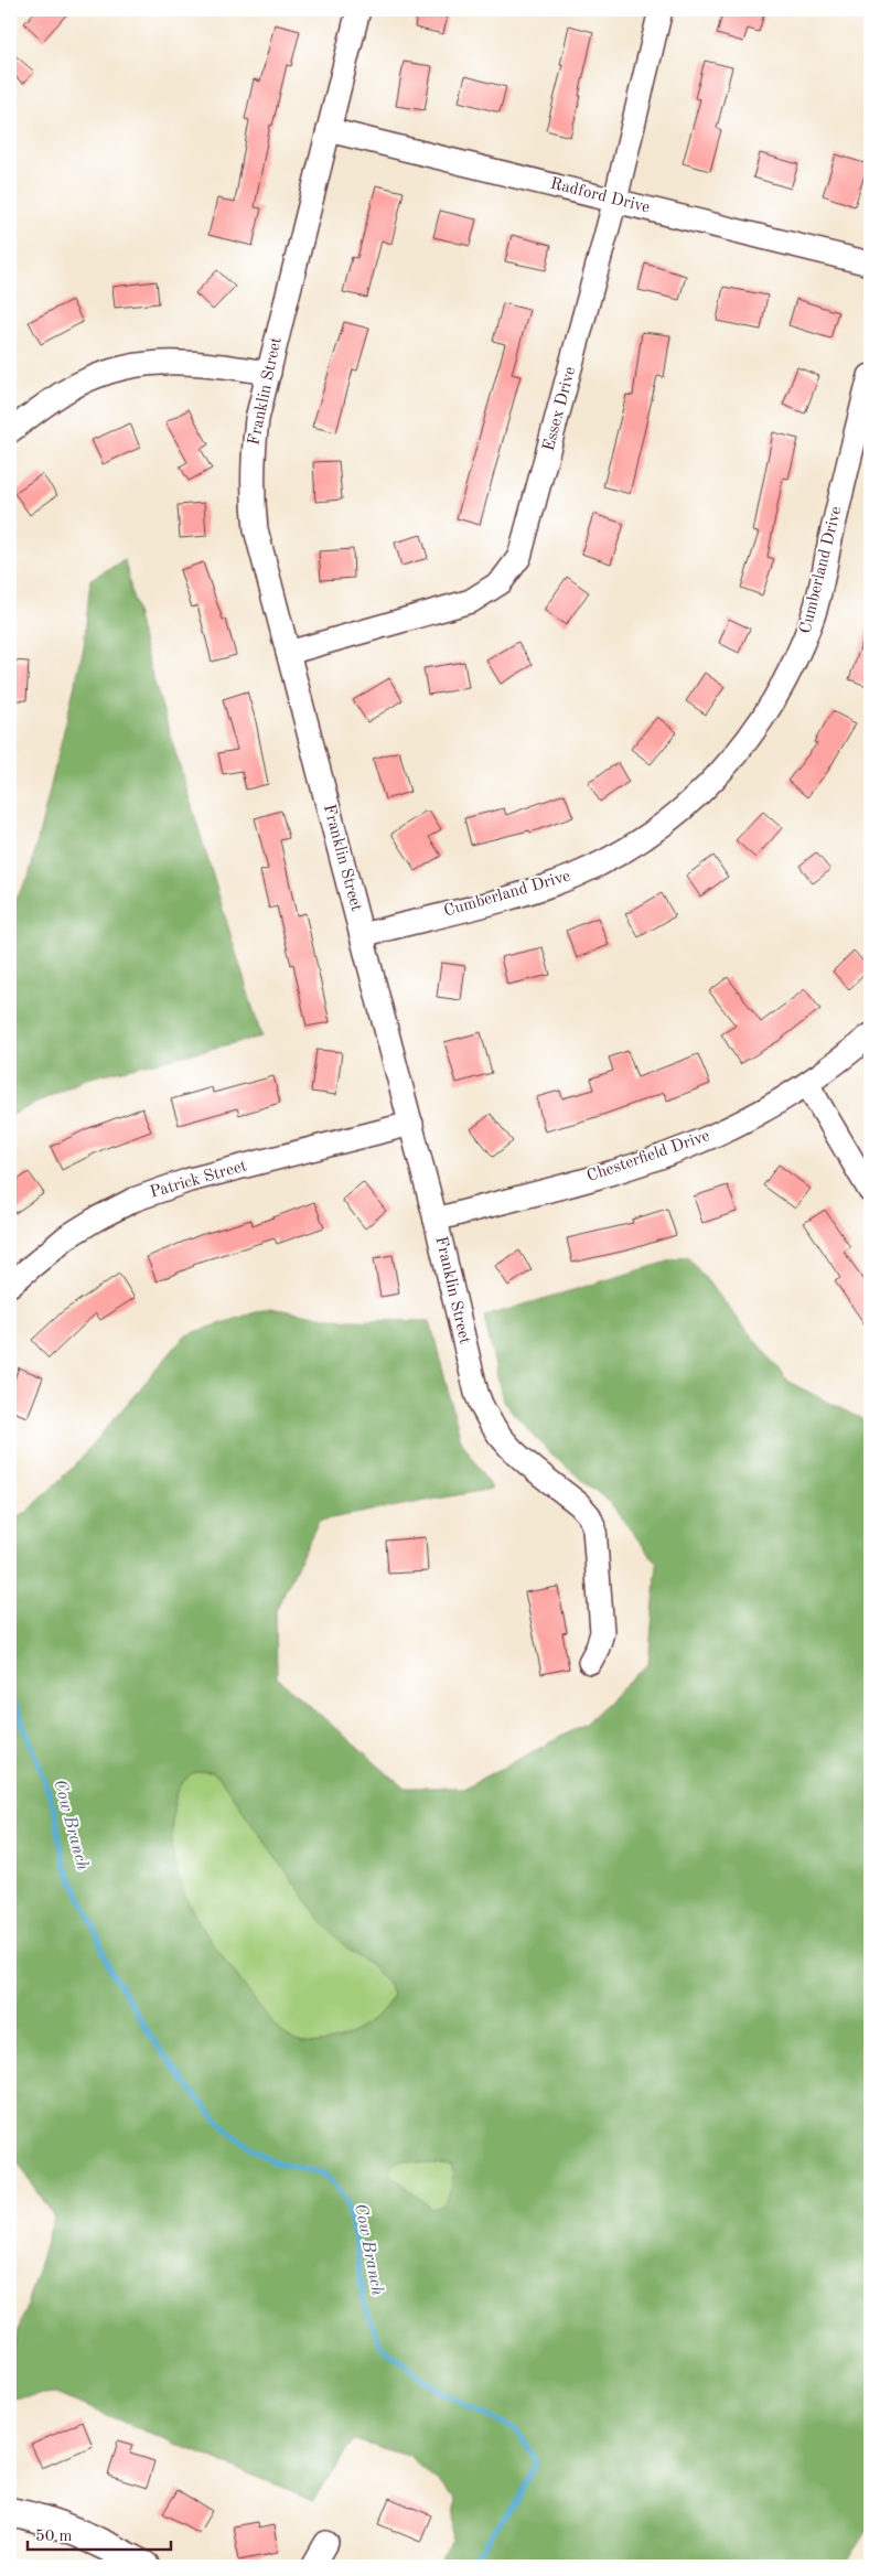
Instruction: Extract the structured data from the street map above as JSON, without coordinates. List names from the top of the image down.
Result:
{
  "streets": {
    "street": [
      "Radford Drive",
      "Franklin Street",
      "Essex Drive",
      "Cumberland Drive",
      "Chesterfield Drive",
      "Patrick Street"
    ]
  },
  "crossings": [
    ["Radford Drive", "Franklin Street"],
    ["Radford Drive", "Essex Drive"],
    ["Franklin Street", "Essex Drive"],
    ["Franklin Street", "Cumberland Drive"],
    ["Franklin Street", "Chesterfield Drive"],
    ["Franklin Street", "Patrick Street"]
  ],
  "water": ["Cow Branch"],
  "scale_bar": "50 m"
}
